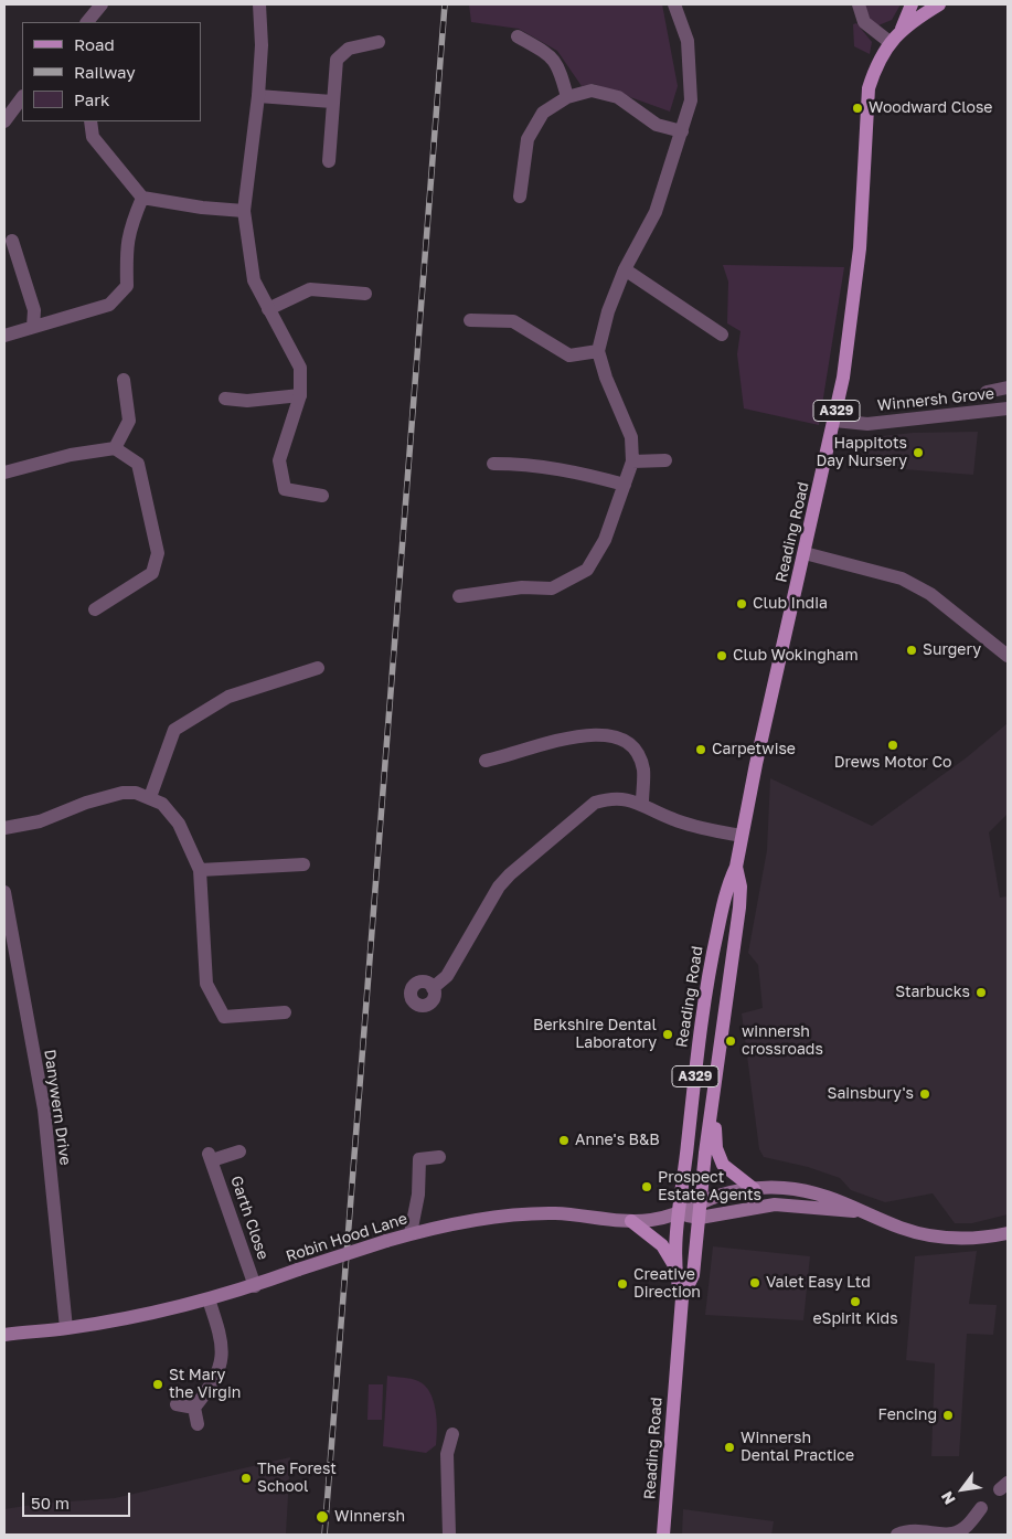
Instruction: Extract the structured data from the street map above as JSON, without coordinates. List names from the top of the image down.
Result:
{
  "streets": {
    "main road": ["A329", "Reading Road", "Robin Hood Lane"],
    "street": ["Winnersh Grove", "Danywern Drive", "Garth Close"]
  },
  "crossings": [
    ["Winnersh Grove", "Reading Road"],
    ["Reading Road", "Robin Hood Lane"],
    ["Danywern Drive", "Robin Hood Lane"],
    ["Garth Close", "Robin Hood Lane"]
  ],
  "places": [
    "Woodward Close",
    "Happitots Day Nursery",
    "Club India",
    "Surgery",
    "Club Wokingham",
    "Drews Motor Co",
    "Carpetwise",
    "Starbucks",
    "Berkshire Dental Laboratory",
    "winnersh crossroads",
    "Sainsbury's",
    "Anne's B&B",
    "Prospect Estate Agents",
    "Valet Easy Ltd",
    "Creative Direction",
    "eSpirit Kids",
    "St Mary the Virgin",
    "Fencing",
    "Winnersh Dental Practice",
    "The Forest School",
    "Winnersh"
  ],
  "legend": ["Road", "Railway", "Park"],
  "scale_bar": "50 m",
  "north": "bottom left"
}
